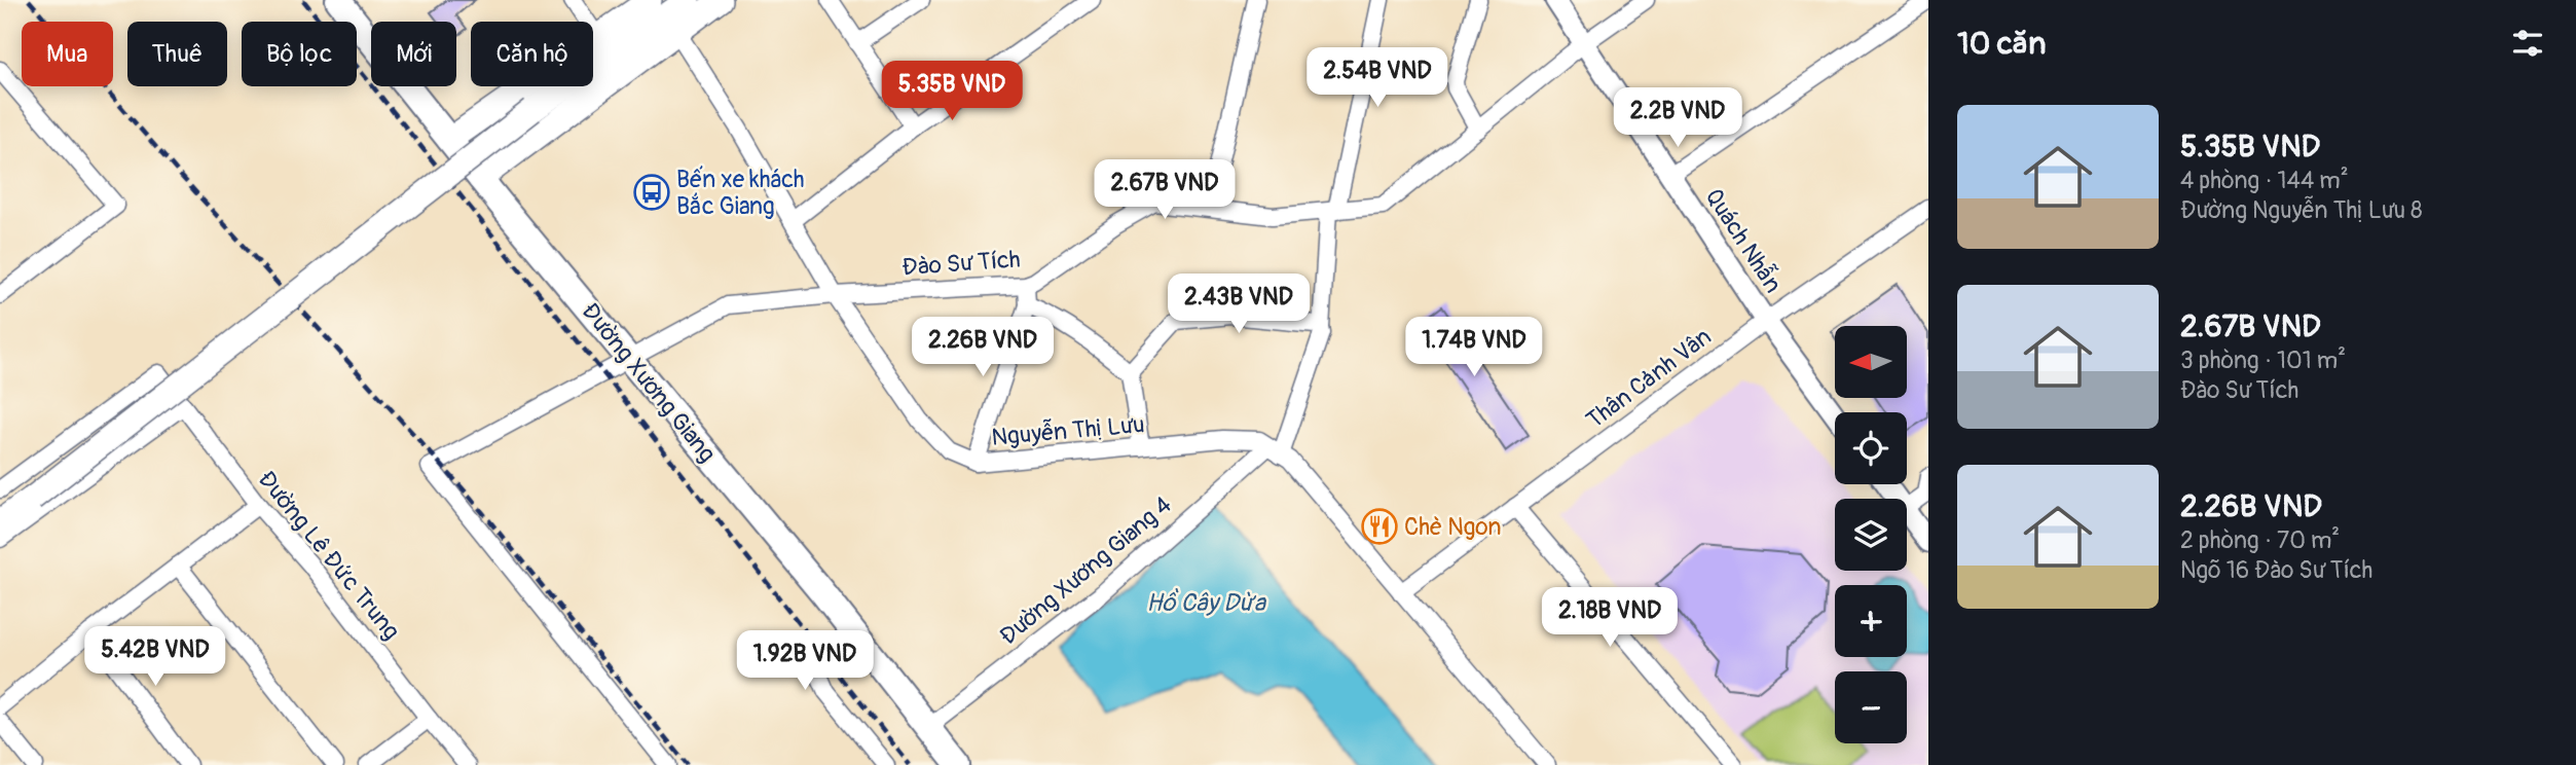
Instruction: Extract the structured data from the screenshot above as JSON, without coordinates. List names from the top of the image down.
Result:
{
  "streets": {
    "main road": ["Đường Xương Giang"],
    "street": [
      "Quách Nhẫn",
      "Đào Sư Tích",
      "Thân Cảnh Vân",
      "Nguyễn Thị Lưu",
      "Đường Lê Đức Trung",
      "Đường Xương Giang 4"
    ]
  },
  "crossings": [
    ["Quách Nhẫn", "Đào Sư Tích"],
    ["Quách Nhẫn", "Thân Cảnh Vân"],
    ["Đào Sư Tích", "Đường Xương Giang"],
    ["Đào Sư Tích", "Nguyễn Thị Lưu"],
    ["Đường Xương Giang", "Đường Xương Giang 4"],
    ["Nguyễn Thị Lưu", "Đường Xương Giang 4"]
  ],
  "water": ["Hồ Cây Dừa"],
  "places": {
    "bus stop": ["Bến xe khách Bắc Giang"],
    "restaurant": ["Chè Ngon"]
  },
  "north": "left",
  "page": {
    "heading": "10 căn",
    "chip": [
      "Mua",
      "Thuê",
      "Bộ lọc",
      "Mới",
      "Căn hộ"
    ],
    "price": [
      "2.54B VND",
      "5.35B VND",
      "2.2B VND",
      "2.67B VND",
      "2.43B VND",
      "2.26B VND",
      "1.74B VND",
      "2.18B VND",
      "5.42B VND",
      "1.92B VND"
    ],
    "list": [
      {
        "name": "5.35B VND",
        "note": "4 phòng · 144 m² · Đường Nguyễn Thị Lưu 8"
      },
      {
        "name": "2.67B VND",
        "note": "3 phòng · 101 m² · Đào Sư Tích"
      },
      {
        "name": "2.26B VND",
        "note": "2 phòng · 70 m² · Ngõ 16 Đào Sư Tích"
      }
    ],
    "map_buttons": ["+", "−"]
  }
}
